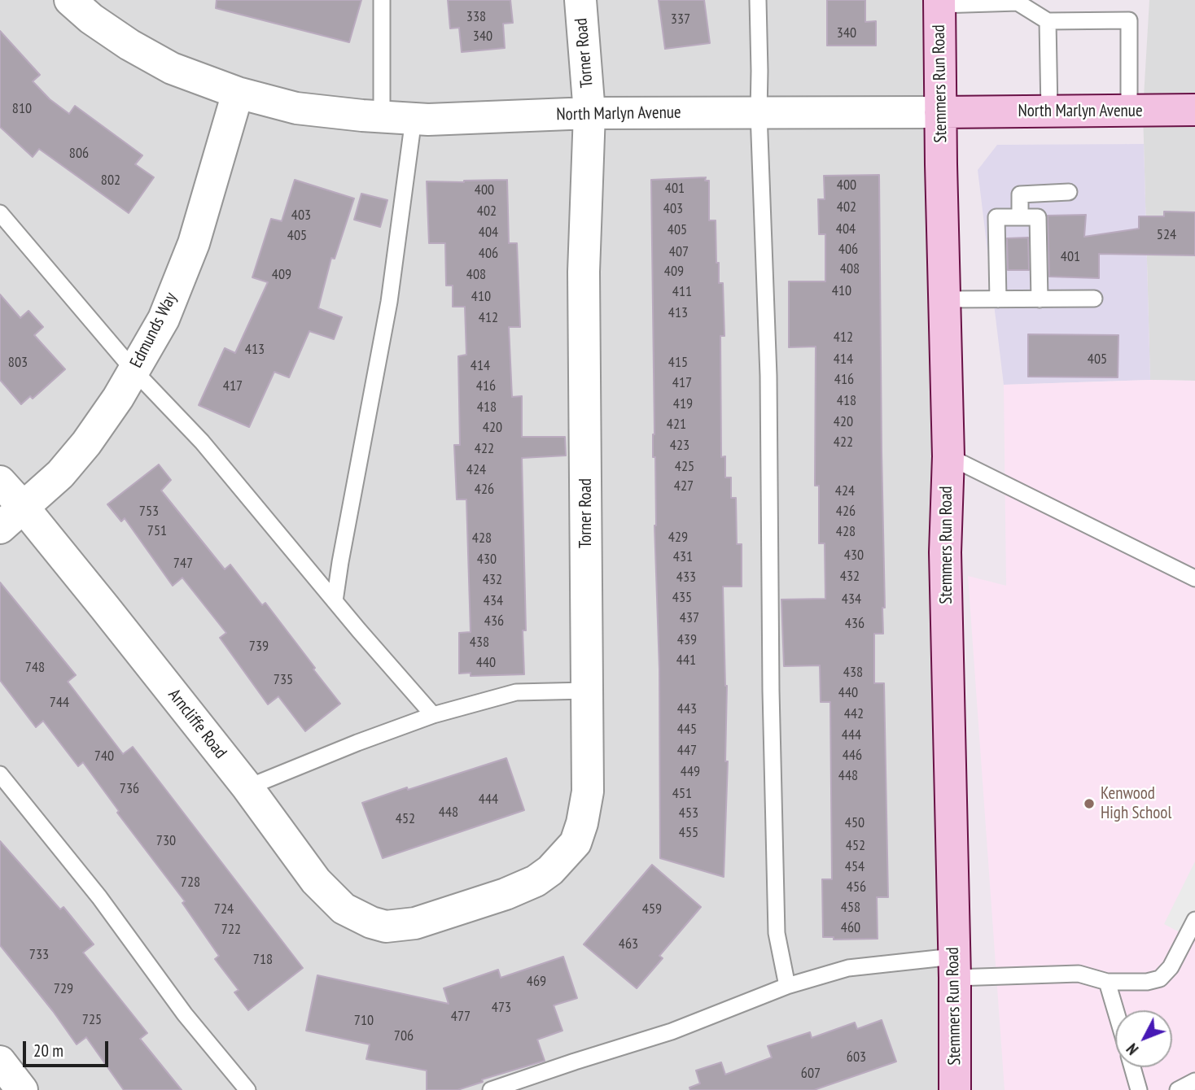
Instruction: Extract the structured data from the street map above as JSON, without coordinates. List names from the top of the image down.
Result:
{
  "streets": {
    "main road": ["Stemmers Run Road", "North Marlyn Avenue"],
    "street": ["Torner Road", "Edmunds Way", "Arncliffe Road"]
  },
  "crossings": [
    ["Torner Road", "North Marlyn Avenue"],
    ["Torner Road", "Arncliffe Road"],
    ["Stemmers Run Road", "North Marlyn Avenue"],
    ["North Marlyn Avenue", "Edmunds Way"],
    ["Edmunds Way", "Arncliffe Road"]
  ],
  "places": ["Kenwood High School"],
  "house_numbers": [
    "338",
    "337",
    "340",
    "340",
    "810",
    "806",
    "802",
    "400",
    "401",
    "400",
    "402",
    "403",
    "402",
    "403",
    "404",
    "405",
    "404",
    "524",
    "405",
    "406",
    "407",
    "406",
    "401",
    "408",
    "409",
    "409",
    "408",
    "410",
    "411",
    "410",
    "413",
    "412",
    "412",
    "413",
    "414",
    "405",
    "803",
    "415",
    "414",
    "416",
    "417",
    "417",
    "416",
    "418",
    "419",
    "418",
    "420",
    "421",
    "420",
    "422",
    "423",
    "422",
    "425",
    "424",
    "427",
    "426",
    "424",
    "753",
    "426",
    "751",
    "428",
    "429",
    "428",
    "430",
    "431",
    "430",
    "747",
    "432",
    "433",
    "432",
    "435",
    "434",
    "434",
    "437",
    "436",
    "436",
    "439",
    "438",
    "739",
    "441",
    "440",
    "748",
    "438",
    "735",
    "440",
    "744",
    "443",
    "442",
    "445",
    "444",
    "447",
    "446",
    "740",
    "449",
    "448",
    "736",
    "451",
    "444",
    "448",
    "453",
    "452",
    "450",
    "455",
    "730",
    "452",
    "454",
    "728",
    "456",
    "458",
    "724",
    "459",
    "460",
    "722",
    "463",
    "733",
    "718",
    "469",
    "729",
    "473",
    "477",
    "725",
    "710",
    "706",
    "603",
    "607"
  ],
  "scale_bar": "20 m",
  "north": "bottom left"
}
